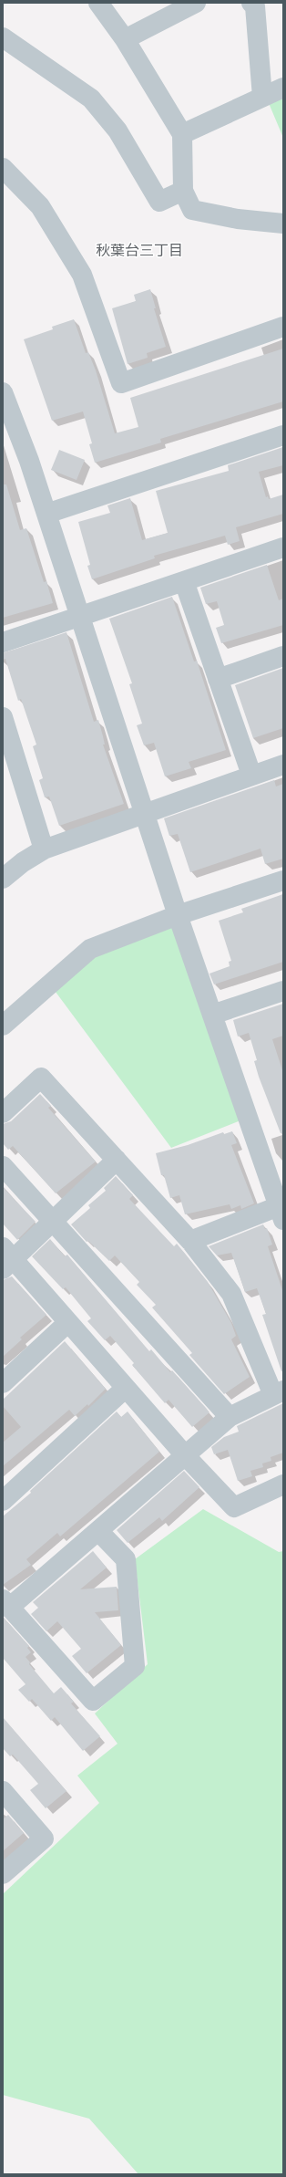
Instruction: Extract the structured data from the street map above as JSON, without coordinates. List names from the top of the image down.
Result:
{
  "districts": ["秋葉台三丁目"]
}
